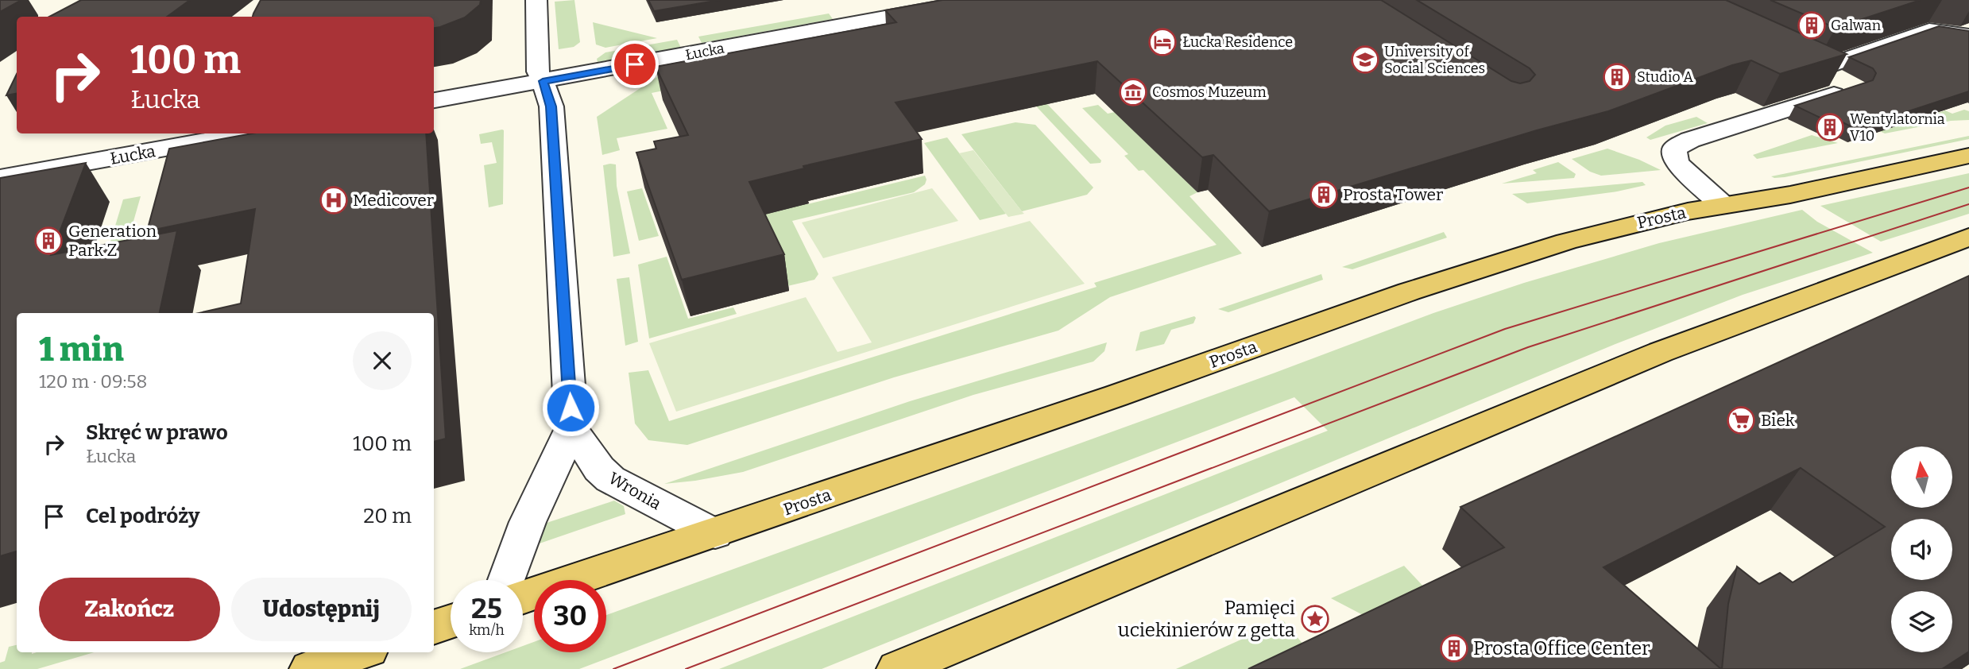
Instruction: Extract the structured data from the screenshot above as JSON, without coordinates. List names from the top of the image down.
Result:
{
  "streets": {
    "main road": ["Prosta"],
    "street": ["Łucka", "Wronia"]
  },
  "crossings": [
    ["Prosta", "Wronia"]
  ],
  "places": {
    "building": [
      "Galwan",
      "Studio A",
      "Wentylatornia V10",
      "Prosta Tower",
      "Generation Park Z",
      "Prosta Office Center"
    ],
    "hotel": ["Łucka Residence"],
    "school or university": ["University of Social Sciences"],
    "museum": ["Cosmos Muzeum"],
    "hospital": ["Medicover"],
    "supermarket": ["Biek"],
    "place": ["Pamięci uciekinierów z getta"]
  },
  "north": "top",
  "page": {
    "turn": ["100 m", "Łucka"],
    "heading": ["1 min", "120 m · 09:58"],
    "list": [
      {
        "name": "Skręć w prawo",
        "note": "Łucka",
        "value": "100 m"
      },
      {
        "name": "Cel podróży",
        "value": "20 m"
      }
    ],
    "buttons": ["Zakończ", "Udostępnij"],
    "speed": "25 km/h",
    "limit": "30"
  }
}
